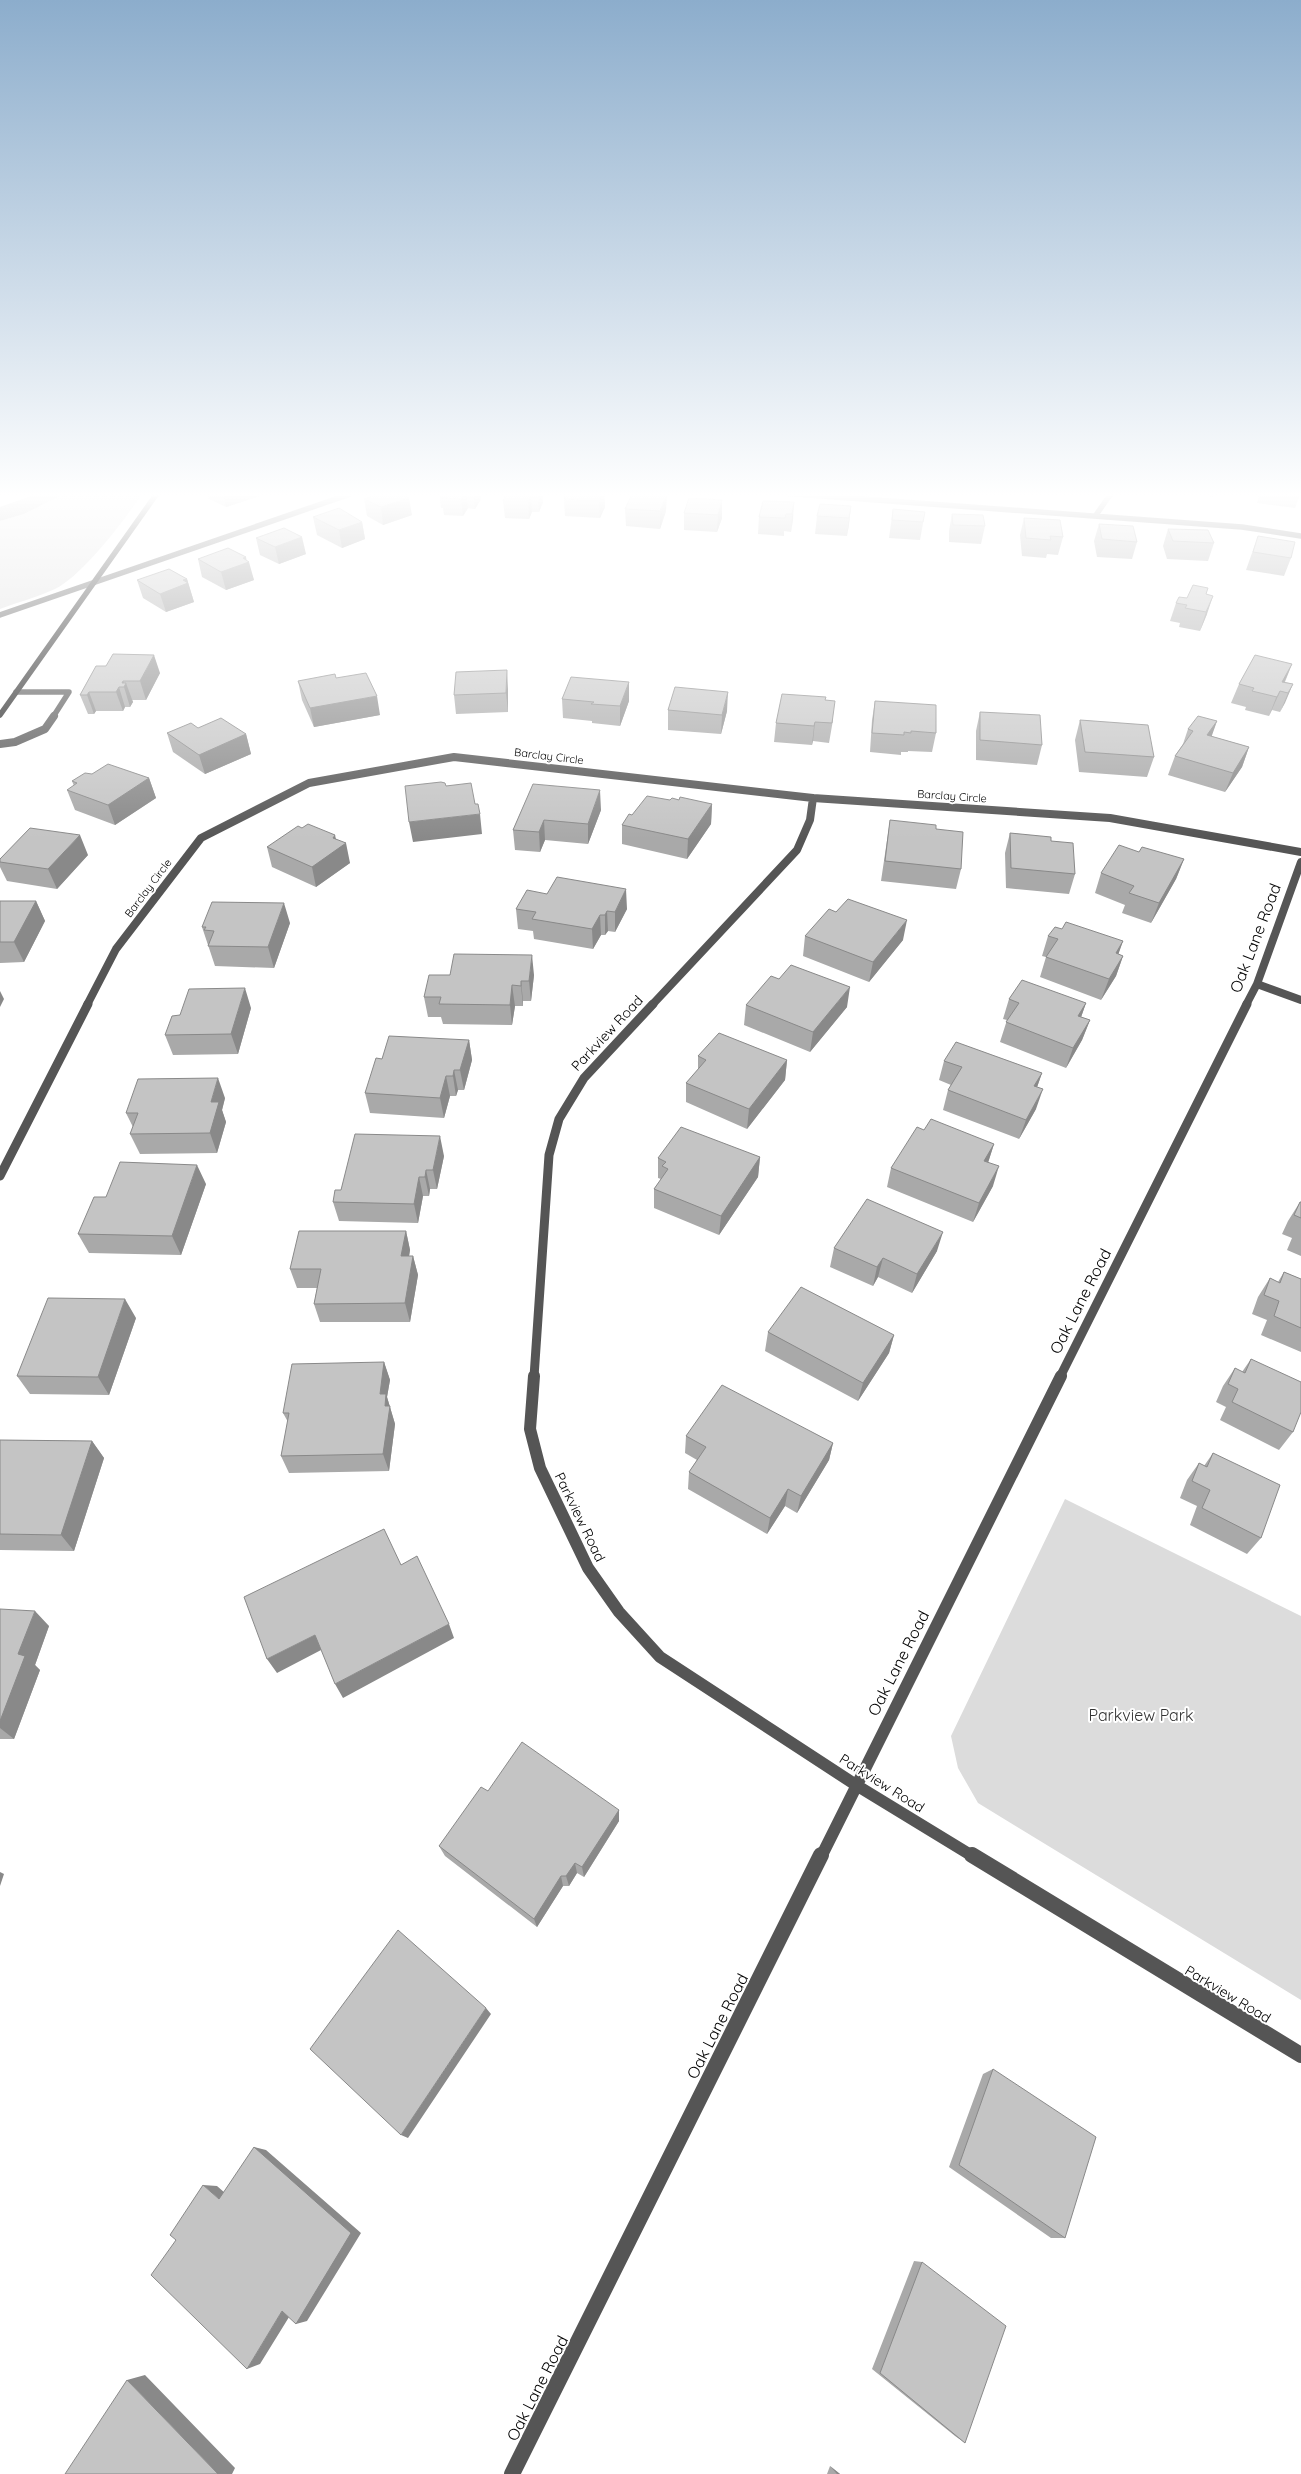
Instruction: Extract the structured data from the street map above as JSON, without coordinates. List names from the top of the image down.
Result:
{
  "streets": {
    "street": ["Barclay Circle", "Oak Lane Road", "Parkview Road"]
  },
  "crossings": [
    ["Barclay Circle", "Parkview Road"],
    ["Oak Lane Road", "Parkview Road"]
  ],
  "parks": ["Parkview Park"]
}
